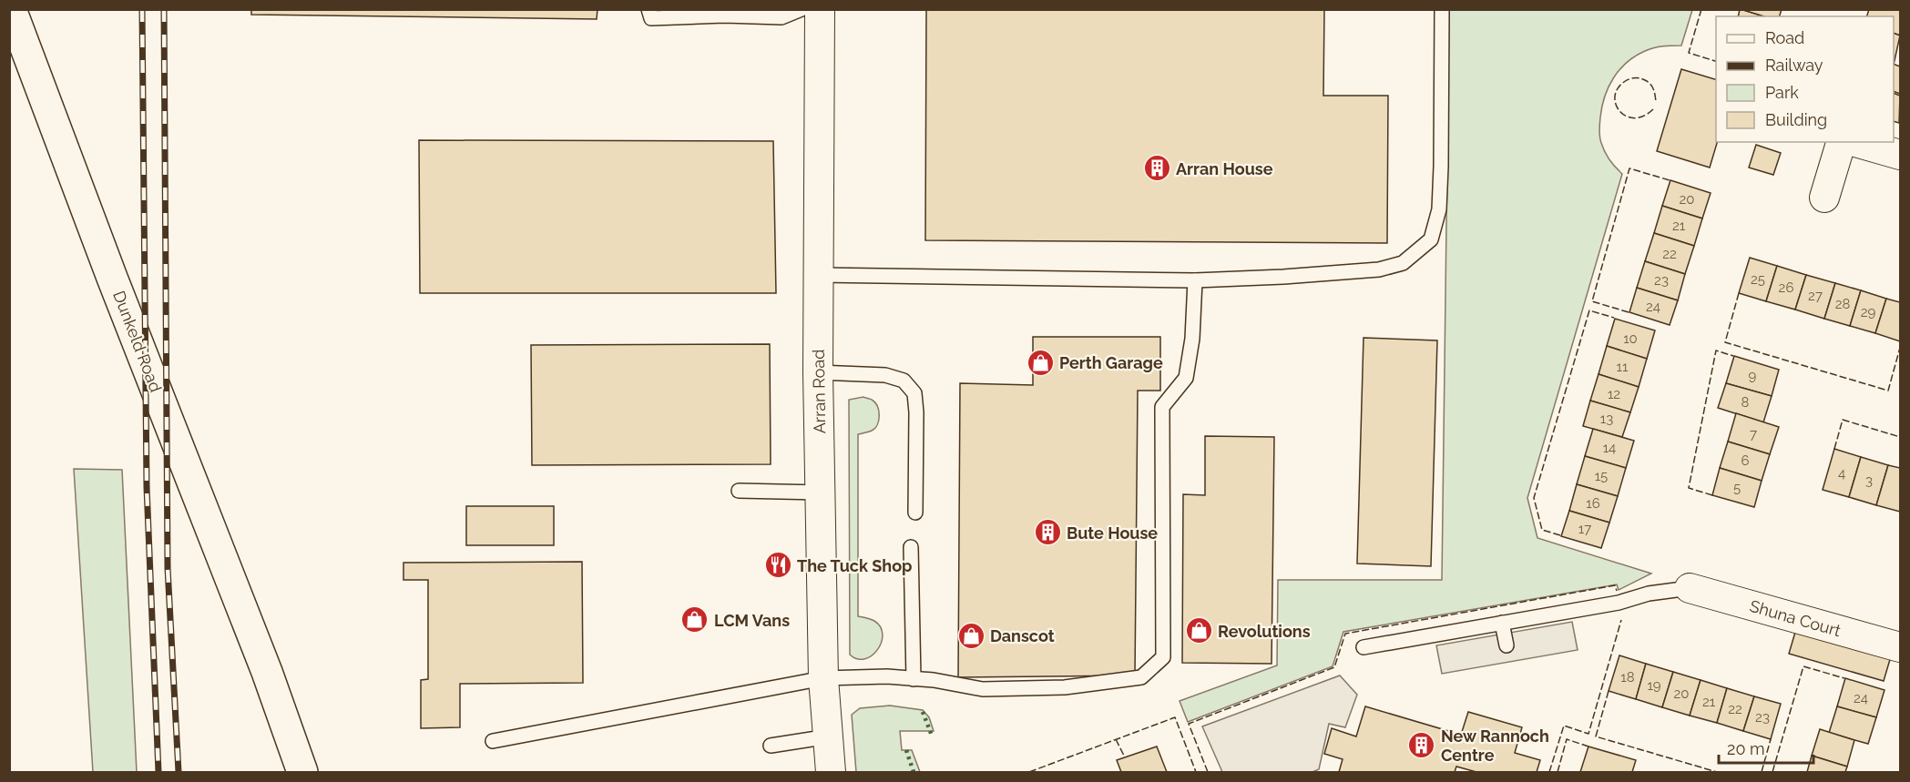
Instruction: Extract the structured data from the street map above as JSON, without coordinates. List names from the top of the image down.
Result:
{
  "streets": {
    "main road": ["Dunkeld Road"],
    "street": ["Arran Road", "Shuna Court"]
  },
  "places": {
    "building": ["Arran House", "Bute House", "New Rannoch Centre"],
    "shop": [
      "Perth Garage",
      "LCM Vans",
      "Revolutions",
      "Danscot"
    ],
    "restaurant": ["The Tuck Shop"]
  },
  "house_numbers": [
    "20",
    "21",
    "22",
    "25",
    "23",
    "26",
    "27",
    "28",
    "24",
    "29",
    "10",
    "11",
    "9",
    "12",
    "8",
    "13",
    "7",
    "14",
    "6",
    "4",
    "15",
    "3",
    "5",
    "16",
    "17",
    "18",
    "19",
    "20",
    "24",
    "21",
    "22",
    "23"
  ],
  "legend": [
    "Road",
    "Railway",
    "Park",
    "Building"
  ],
  "scale_bar": "20 m"
}
